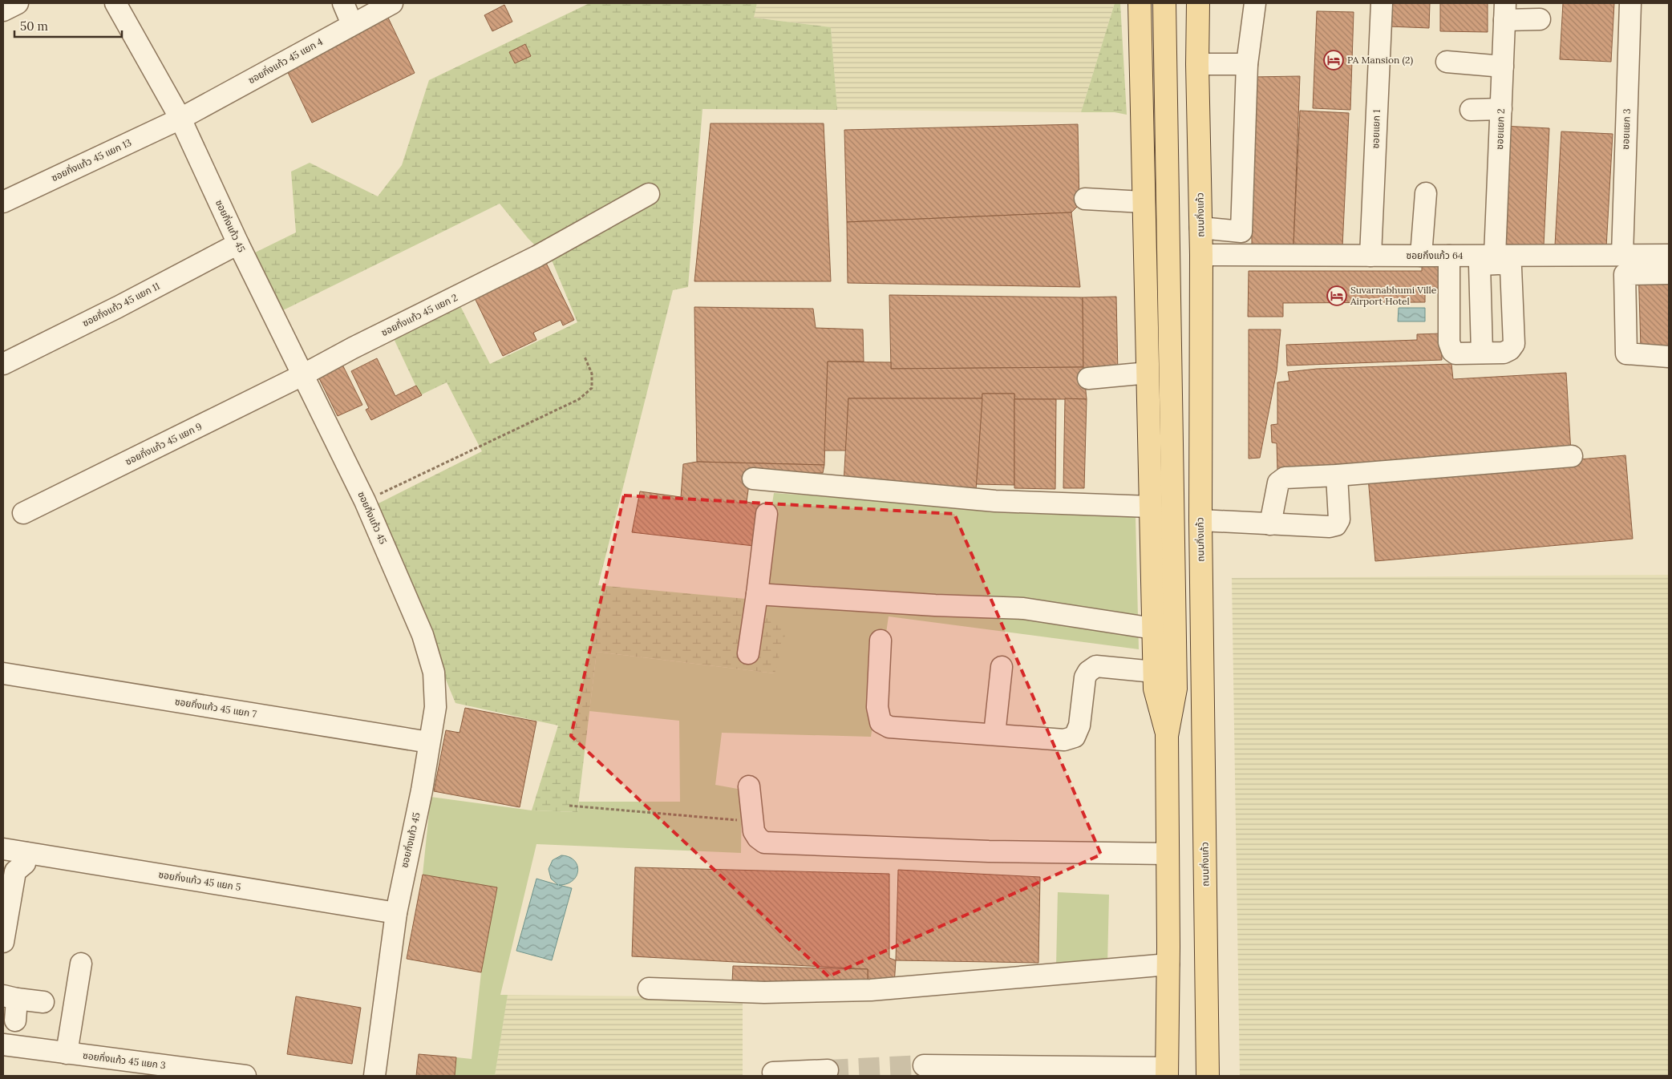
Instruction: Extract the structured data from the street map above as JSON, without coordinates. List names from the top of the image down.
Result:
{
  "streets": {
    "main road": ["ถนนกิ่งแก้ว"],
    "street": [
      "ซอยกิ่งแก้ว 45 แยก 4",
      "ซอยแยก 1",
      "ซอยแยก 2",
      "ซอยแยก 3",
      "ซอยกิ่งแก้ว 45 แยก 13",
      "ซอยกิ่งแก้ว 45",
      "ซอยกิ่งแก้ว 64",
      "ซอยกิ่งแก้ว 45 แยก 11",
      "ซอยกิ่งแก้ว 45 แยก 2",
      "ซอยกิ่งแก้ว 45 แยก 9",
      "ซอยกิ่งแก้ว 45 แยก 7",
      "ซอยกิ่งแก้ว 45 แยก 5",
      "ซอยกิ่งแก้ว 45 แยก 3"
    ]
  },
  "crossings": [
    ["ซอยกิ่งแก้ว 45 แยก 4", "ซอยกิ่งแก้ว 45 แยก 13"],
    ["ซอยกิ่งแก้ว 45 แยก 4", "ซอยกิ่งแก้ว 45"],
    ["ซอยแยก 1", "ซอยกิ่งแก้ว 64"],
    ["ซอยแยก 2", "ซอยกิ่งแก้ว 64"],
    ["ซอยแยก 3", "ซอยกิ่งแก้ว 64"],
    ["ซอยกิ่งแก้ว 45 แยก 13", "ซอยกิ่งแก้ว 45"],
    ["ถนนกิ่งแก้ว", "ซอยกิ่งแก้ว 64"],
    ["ซอยกิ่งแก้ว 45", "ซอยกิ่งแก้ว 45 แยก 11"],
    ["ซอยกิ่งแก้ว 45", "ซอยกิ่งแก้ว 45 แยก 2"],
    ["ซอยกิ่งแก้ว 45", "ซอยกิ่งแก้ว 45 แยก 9"],
    ["ซอยกิ่งแก้ว 45", "ซอยกิ่งแก้ว 45 แยก 7"],
    ["ซอยกิ่งแก้ว 45", "ซอยกิ่งแก้ว 45 แยก 5"],
    ["ซอยกิ่งแก้ว 45 แยก 2", "ซอยกิ่งแก้ว 45 แยก 9"]
  ],
  "places": {
    "hotel": ["PA Mansion (2)", "Suvarnabhumi Ville Airport Hotel"]
  },
  "scale_bar": "50 m"
}
